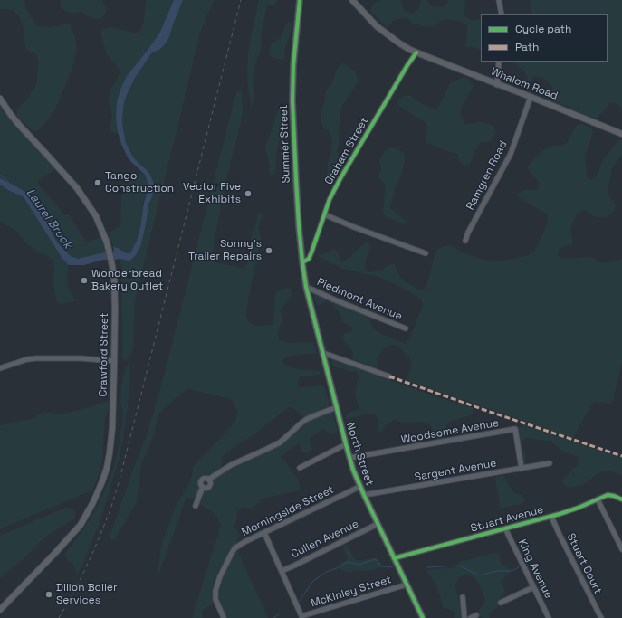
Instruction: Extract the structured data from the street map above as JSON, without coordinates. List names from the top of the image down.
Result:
{
  "streets": {
    "main road": [
      "Whalom Road",
      "Summer Street",
      "Crawford Street",
      "North Street"
    ],
    "street": [
      "Graham Street",
      "Ramgren Road",
      "Piedmont Avenue",
      "Woodsome Avenue",
      "Sargent Avenue",
      "Morningside Street",
      "Stuart Avenue",
      "Cullen Avenue",
      "Stuart Court",
      "King Avenue",
      "McKinley Street"
    ]
  },
  "crossings": [
    ["Whalom Road", "Graham Street"],
    ["Whalom Road", "Ramgren Road"],
    ["Summer Street", "Graham Street"],
    ["Summer Street", "Piedmont Avenue"],
    ["Summer Street", "North Street"],
    ["Piedmont Avenue", "North Street"],
    ["Woodsome Avenue", "North Street"],
    ["Woodsome Avenue", "Sargent Avenue"],
    ["North Street", "Sargent Avenue"],
    ["North Street", "Morningside Street"],
    ["North Street", "Stuart Avenue"],
    ["North Street", "Cullen Avenue"],
    ["North Street", "McKinley Street"],
    ["Stuart Avenue", "Stuart Court"],
    ["Stuart Avenue", "King Avenue"]
  ],
  "water": ["Laurel Brook"],
  "places": [
    "Tango Construction",
    "Vector Five Exhibits",
    "Sonny's Trailer Repairs",
    "Wonderbread Bakery Outlet",
    "Dillon Boiler Services"
  ],
  "legend": ["Cycle path", "Path"]
}
